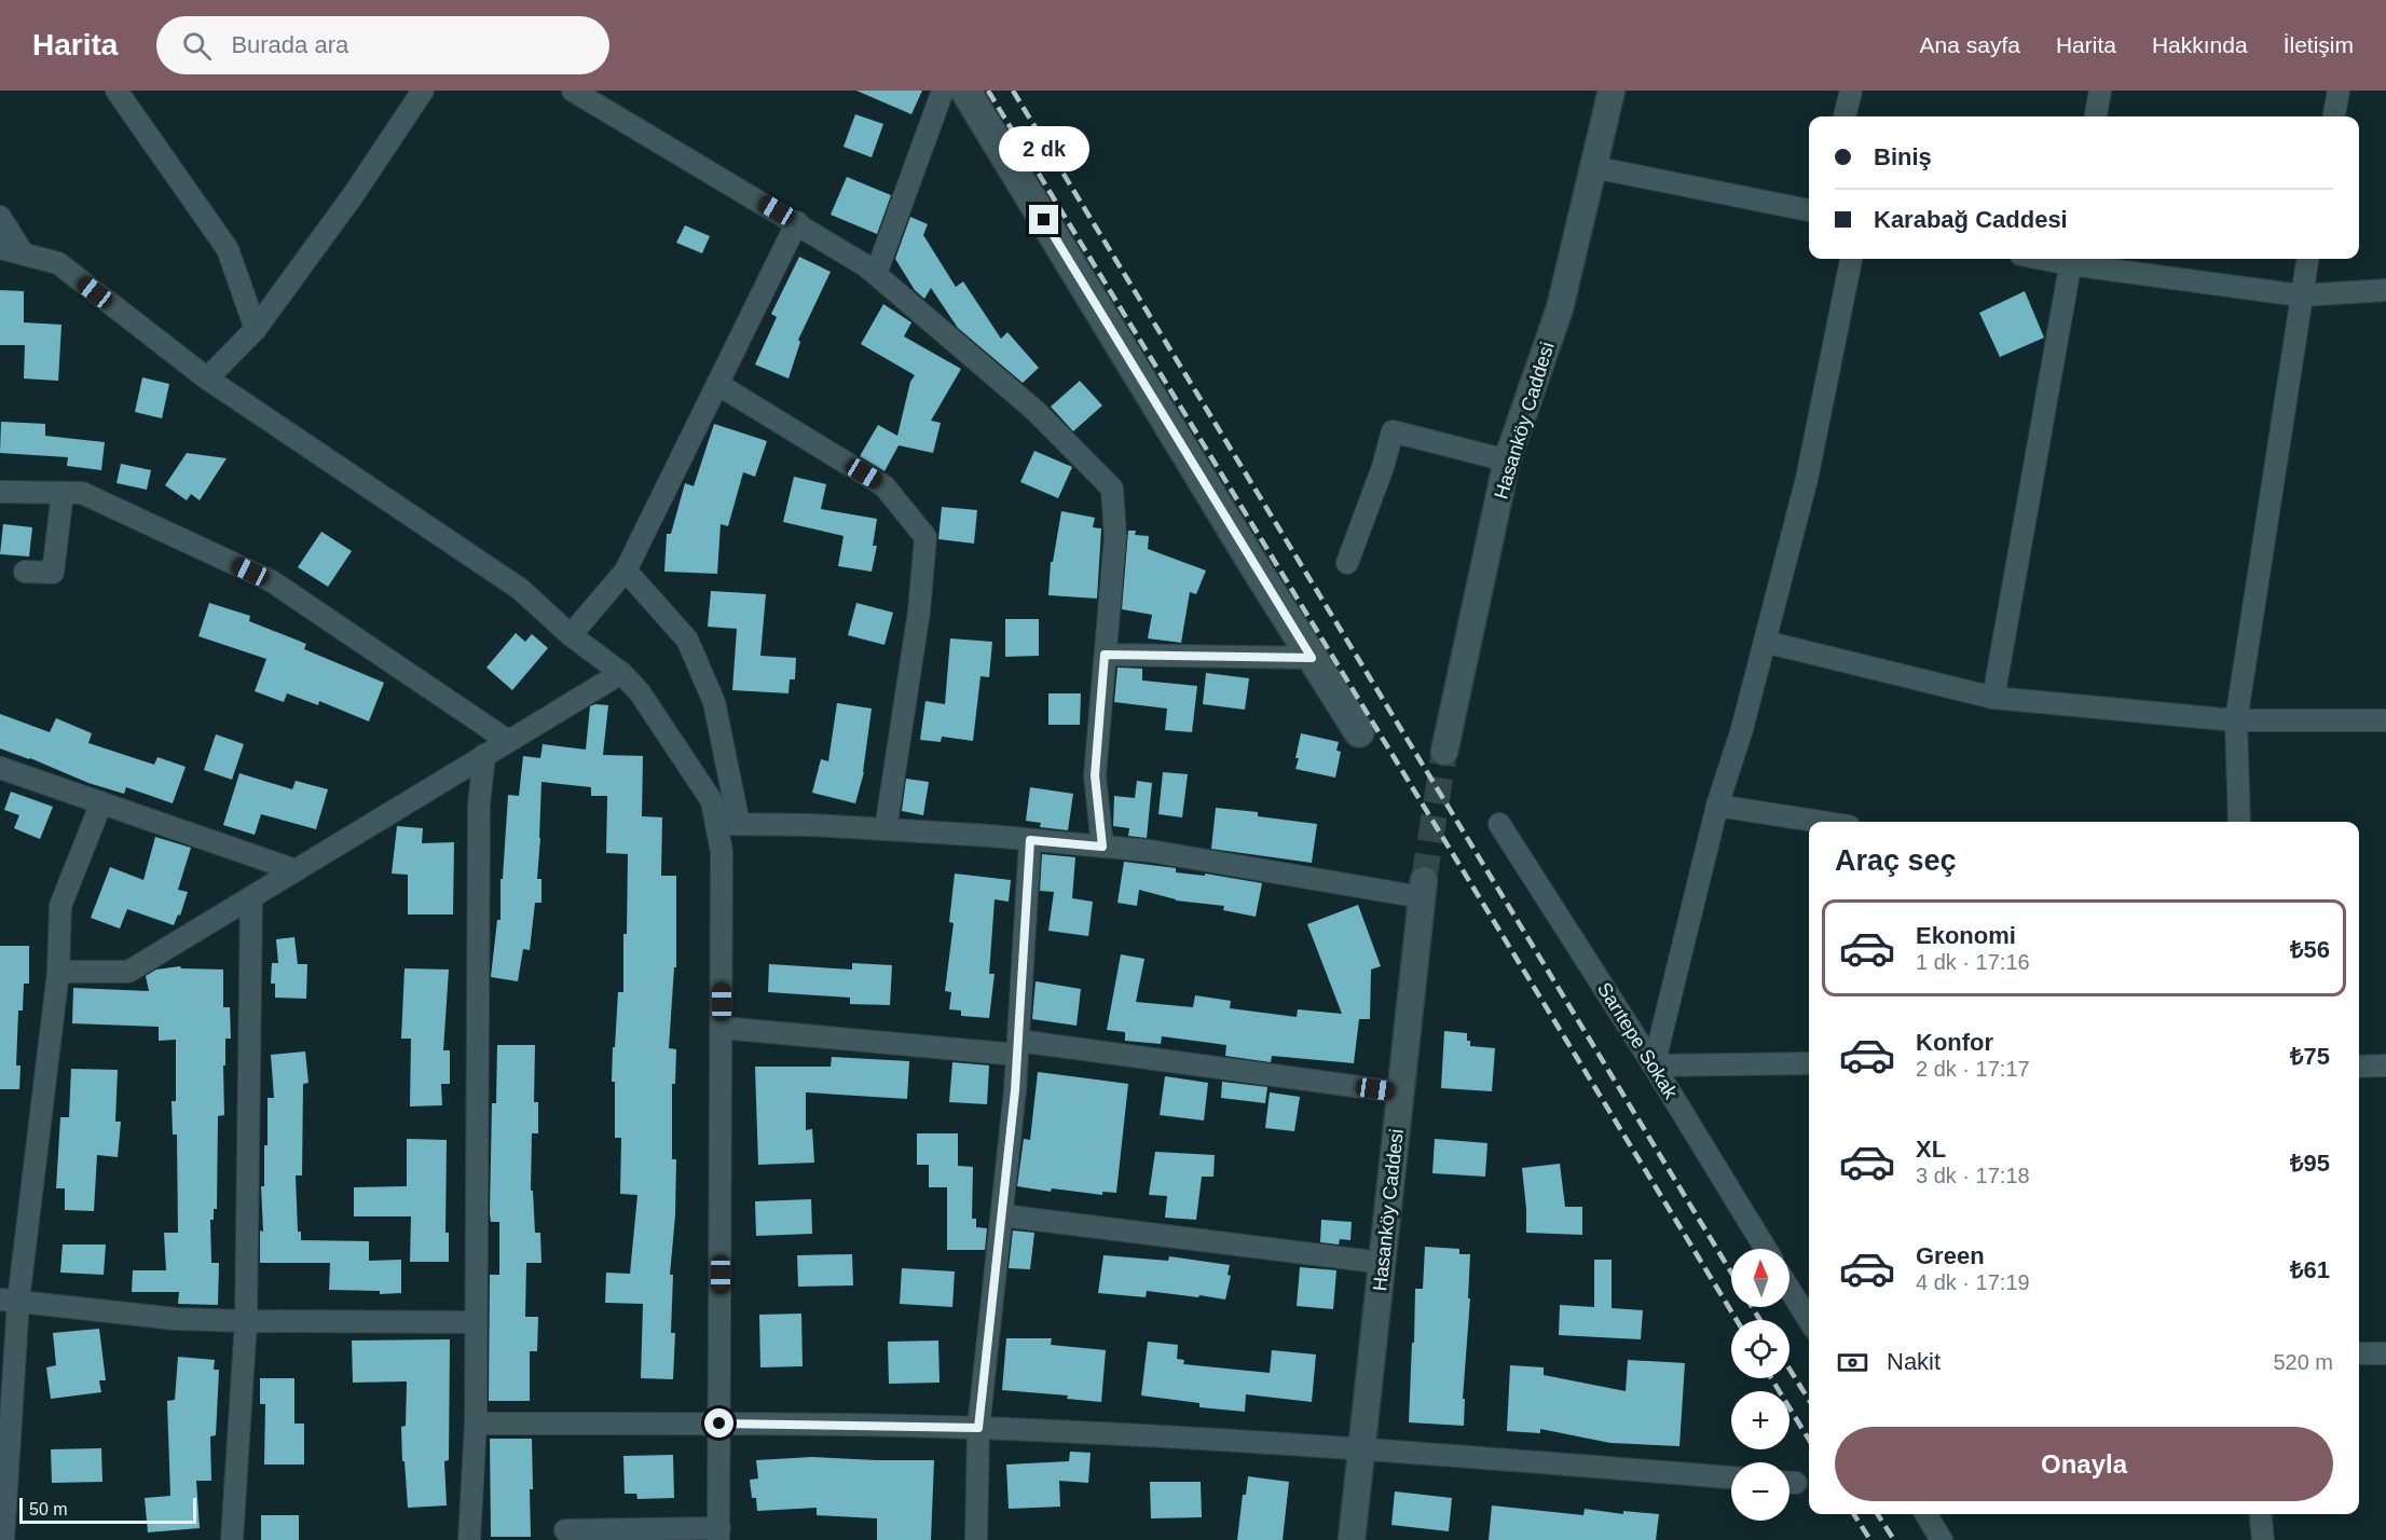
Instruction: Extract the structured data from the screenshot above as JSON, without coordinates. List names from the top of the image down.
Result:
{
  "streets": {
    "street": ["Hasanköy Caddesi", "Sarıtepe Sokak"]
  },
  "scale_bar": "50 m",
  "north": "top",
  "page": {
    "header": "Harita",
    "search": "Burada ara",
    "nav": [
      "Ana sayfa",
      "Harita",
      "Hakkında",
      "İletişim"
    ],
    "banner": ["Biniş", "Karabağ Caddesi"],
    "bubble": "2 dk",
    "heading": "Araç seç",
    "list": [
      {
        "name": "Ekonomi",
        "note": "1 dk · 17:16",
        "value": "₺56"
      },
      {
        "name": "Konfor",
        "note": "2 dk · 17:17",
        "value": "₺75"
      },
      {
        "name": "XL",
        "note": "3 dk · 17:18",
        "value": "₺95"
      },
      {
        "name": "Green",
        "note": "4 dk · 17:19",
        "value": "₺61"
      }
    ],
    "map_buttons": ["+", "−"],
    "pay": ["Nakit", "520 m"],
    "buttons": "Onayla",
    "scale": "50 m"
  }
}
